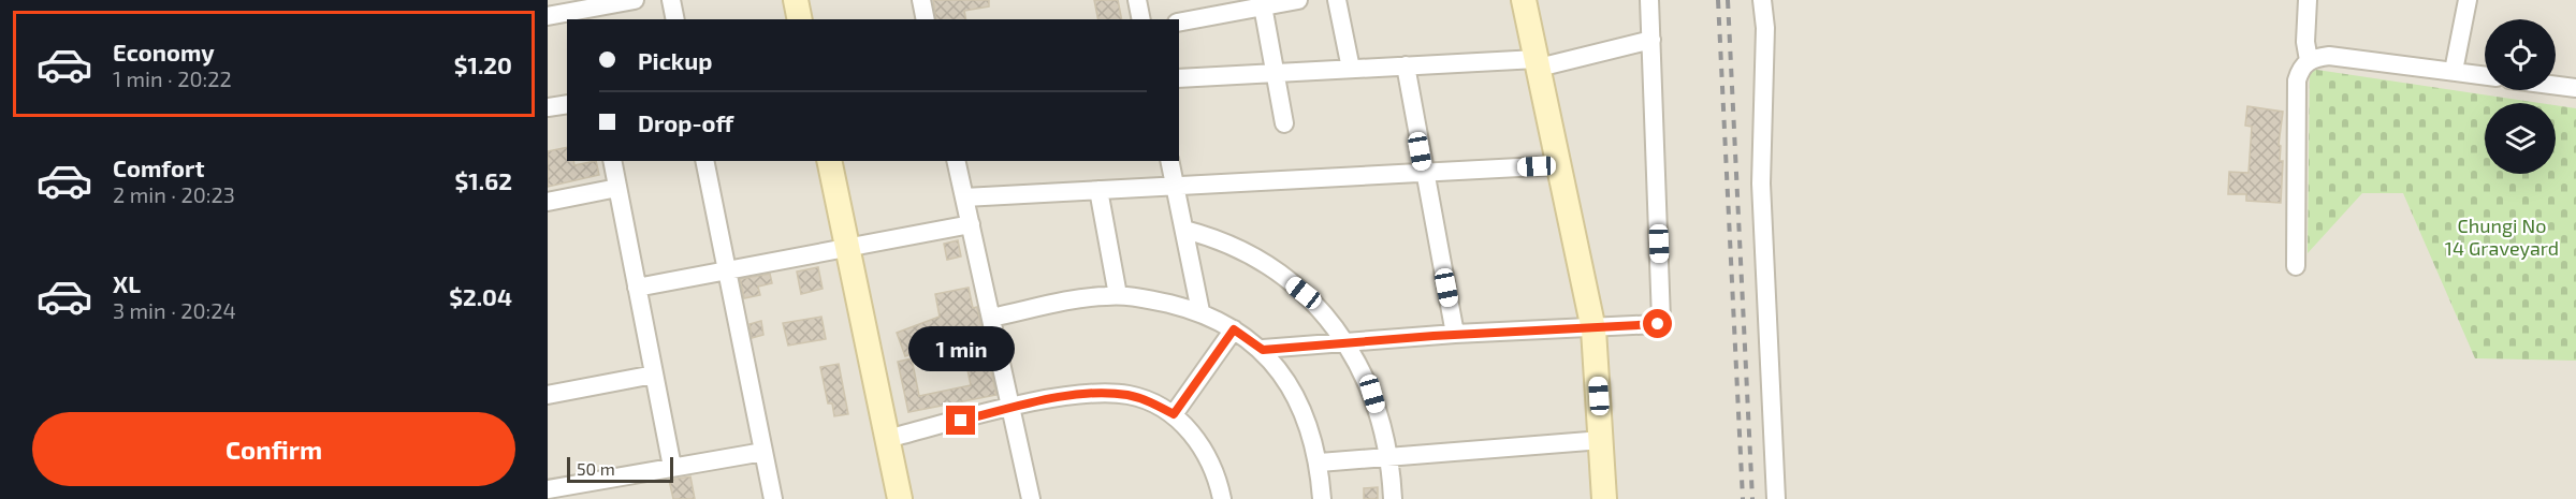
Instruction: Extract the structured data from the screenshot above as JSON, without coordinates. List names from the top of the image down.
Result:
{
  "parks": ["Chungi No 14 Graveyard"],
  "scale_bar": "50 m",
  "page": {
    "list": [
      {
        "name": "Economy",
        "note": "1 min · 20:22",
        "value": "$1.20"
      },
      {
        "name": "Comfort",
        "note": "2 min · 20:23",
        "value": "$1.62"
      },
      {
        "name": "XL",
        "note": "3 min · 20:24",
        "value": "$2.04"
      }
    ],
    "banner": ["Pickup", "Drop-off"],
    "bubble": "1 min",
    "buttons": "Confirm",
    "scale": "50 m"
  }
}
